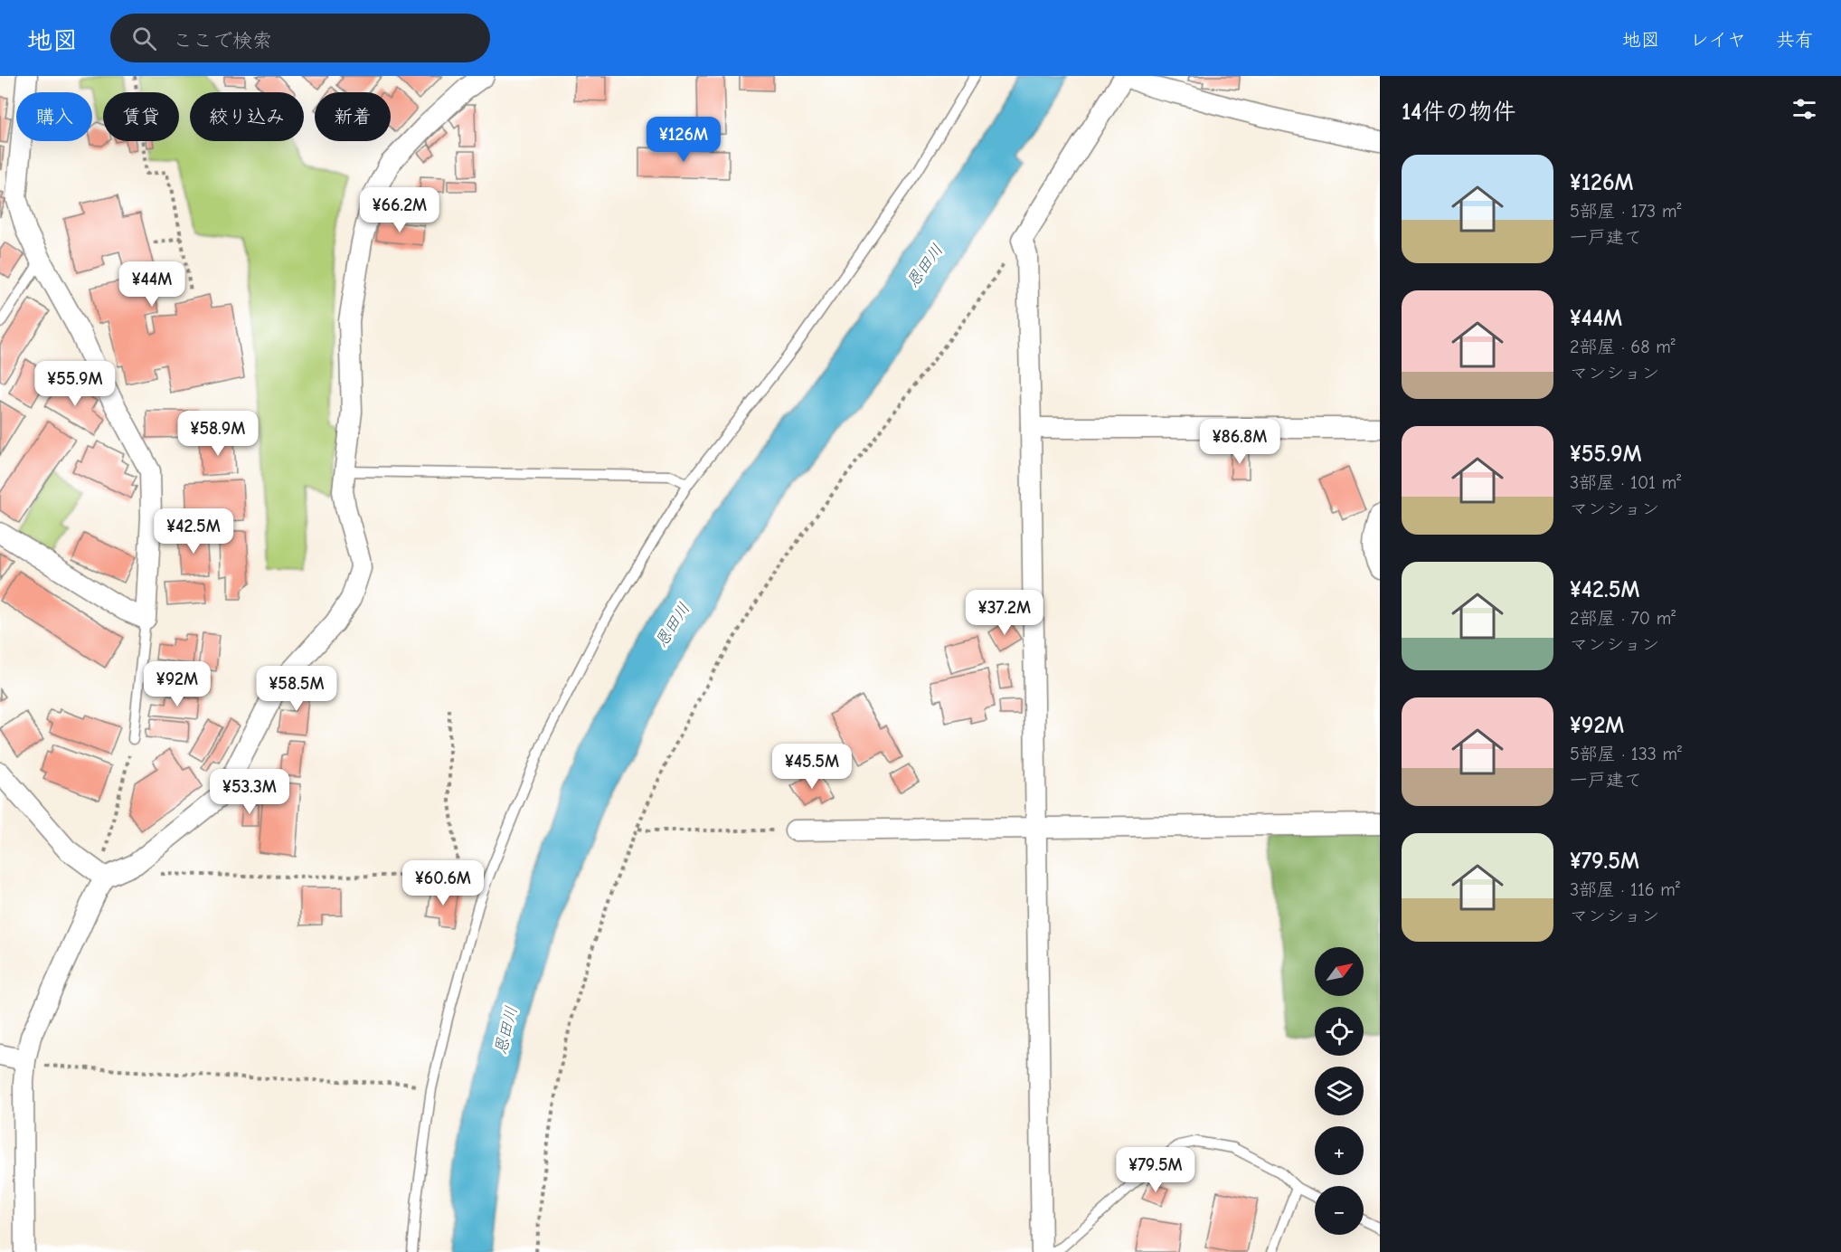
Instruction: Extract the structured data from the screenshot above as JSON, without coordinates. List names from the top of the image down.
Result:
{
  "water": ["恩田川"],
  "north": "top right",
  "page": {
    "header": "地図",
    "search": "ここで検索",
    "nav": ["地図", "レイヤ", "共有"],
    "heading": "14件の物件",
    "chip": [
      "購入",
      "賃貸",
      "絞り込み",
      "新着"
    ],
    "price": [
      "¥126M",
      "¥66.2M",
      "¥44M",
      "¥55.9M",
      "¥58.9M",
      "¥86.8M",
      "¥42.5M",
      "¥37.2M",
      "¥92M",
      "¥58.5M",
      "¥45.5M",
      "¥53.3M",
      "¥60.6M",
      "¥79.5M"
    ],
    "list": [
      {
        "name": "¥126M",
        "note": "5部屋 · 173 m² · 一戸建て"
      },
      {
        "name": "¥44M",
        "note": "2部屋 · 68 m² · マンション"
      },
      {
        "name": "¥55.9M",
        "note": "3部屋 · 101 m² · マンション"
      },
      {
        "name": "¥42.5M",
        "note": "2部屋 · 70 m² · マンション"
      },
      {
        "name": "¥92M",
        "note": "5部屋 · 133 m² · 一戸建て"
      },
      {
        "name": "¥79.5M",
        "note": "3部屋 · 116 m² · マンション"
      }
    ],
    "map_buttons": ["+", "−"]
  }
}
